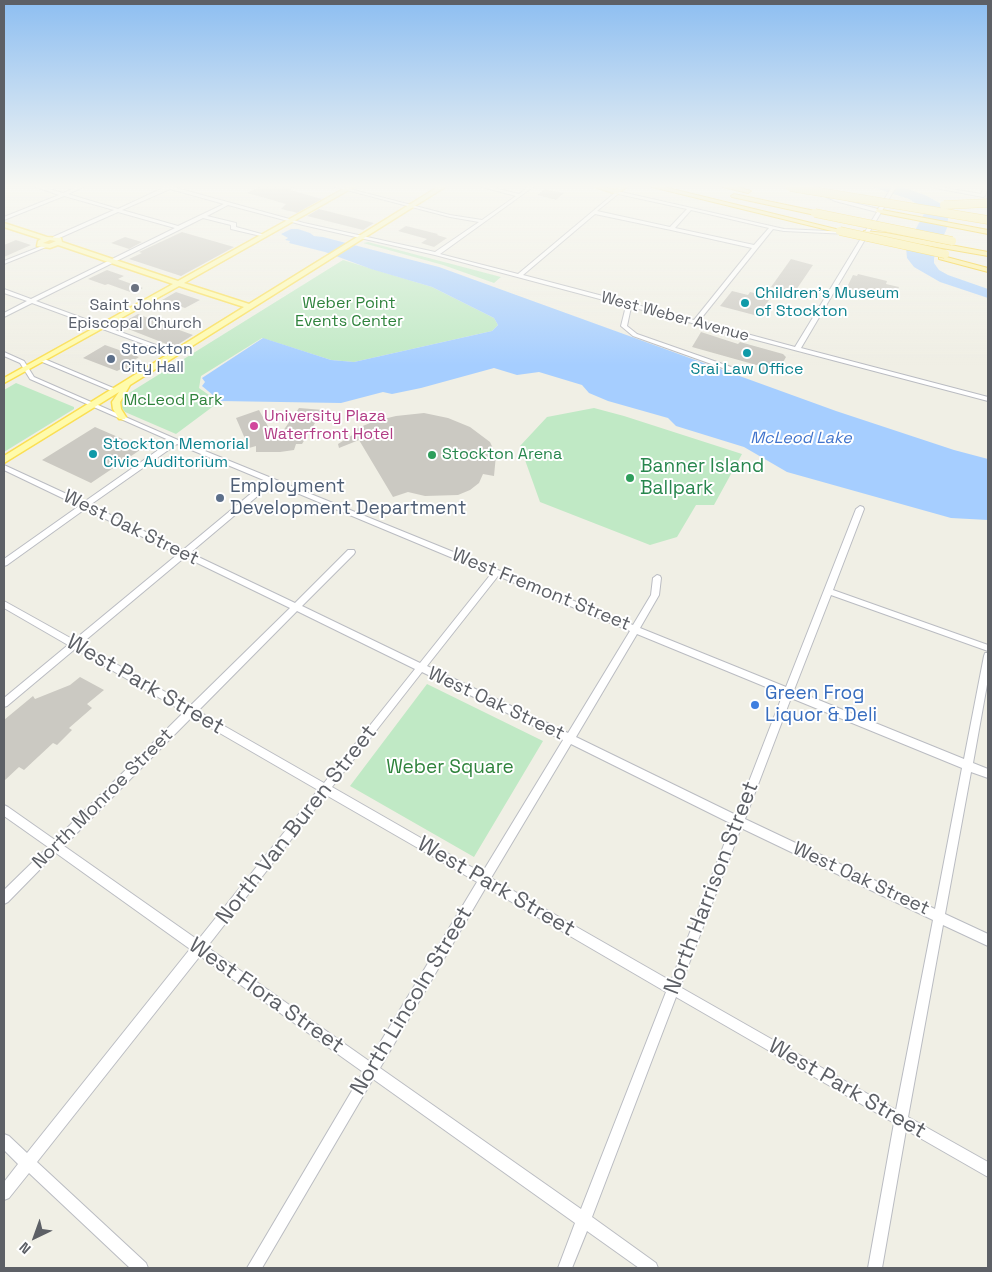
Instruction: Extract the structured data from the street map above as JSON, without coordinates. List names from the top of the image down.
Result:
{
  "streets": {
    "street": [
      "West Weber Avenue",
      "West Oak Street",
      "West Fremont Street",
      "West Park Street",
      "North Monroe Street",
      "North Van Buren Street",
      "North Harrison Street",
      "West Flora Street",
      "North Lincoln Street"
    ]
  },
  "crossings": [
    ["West Oak Street", "North Monroe Street"],
    ["West Oak Street", "North Van Buren Street"],
    ["West Oak Street", "North Harrison Street"],
    ["West Oak Street", "North Lincoln Street"],
    ["West Fremont Street", "North Van Buren Street"],
    ["West Fremont Street", "North Harrison Street"],
    ["West Fremont Street", "North Lincoln Street"],
    ["West Park Street", "North Monroe Street"],
    ["West Park Street", "North Van Buren Street"],
    ["West Park Street", "North Harrison Street"],
    ["West Park Street", "North Lincoln Street"],
    ["North Monroe Street", "West Flora Street"],
    ["North Van Buren Street", "West Flora Street"],
    ["North Harrison Street", "West Flora Street"],
    ["West Flora Street", "North Lincoln Street"]
  ],
  "water": ["McLeod Lake"],
  "parks": ["Weber Point Events Center", "McLeod Park", "Weber Square"],
  "places": [
    "Saint Johns Episcopal Church",
    "Children's Museum of Stockton",
    "Srai Law Office",
    "Stockton City Hall",
    "University Plaza Waterfront Hotel",
    "Stockton Memorial Civic Auditorium",
    "Stockton Arena",
    "Banner Island Ballpark",
    "Employment Development Department",
    "Green Frog Liquor & Deli"
  ],
  "north": "bottom left"
}
